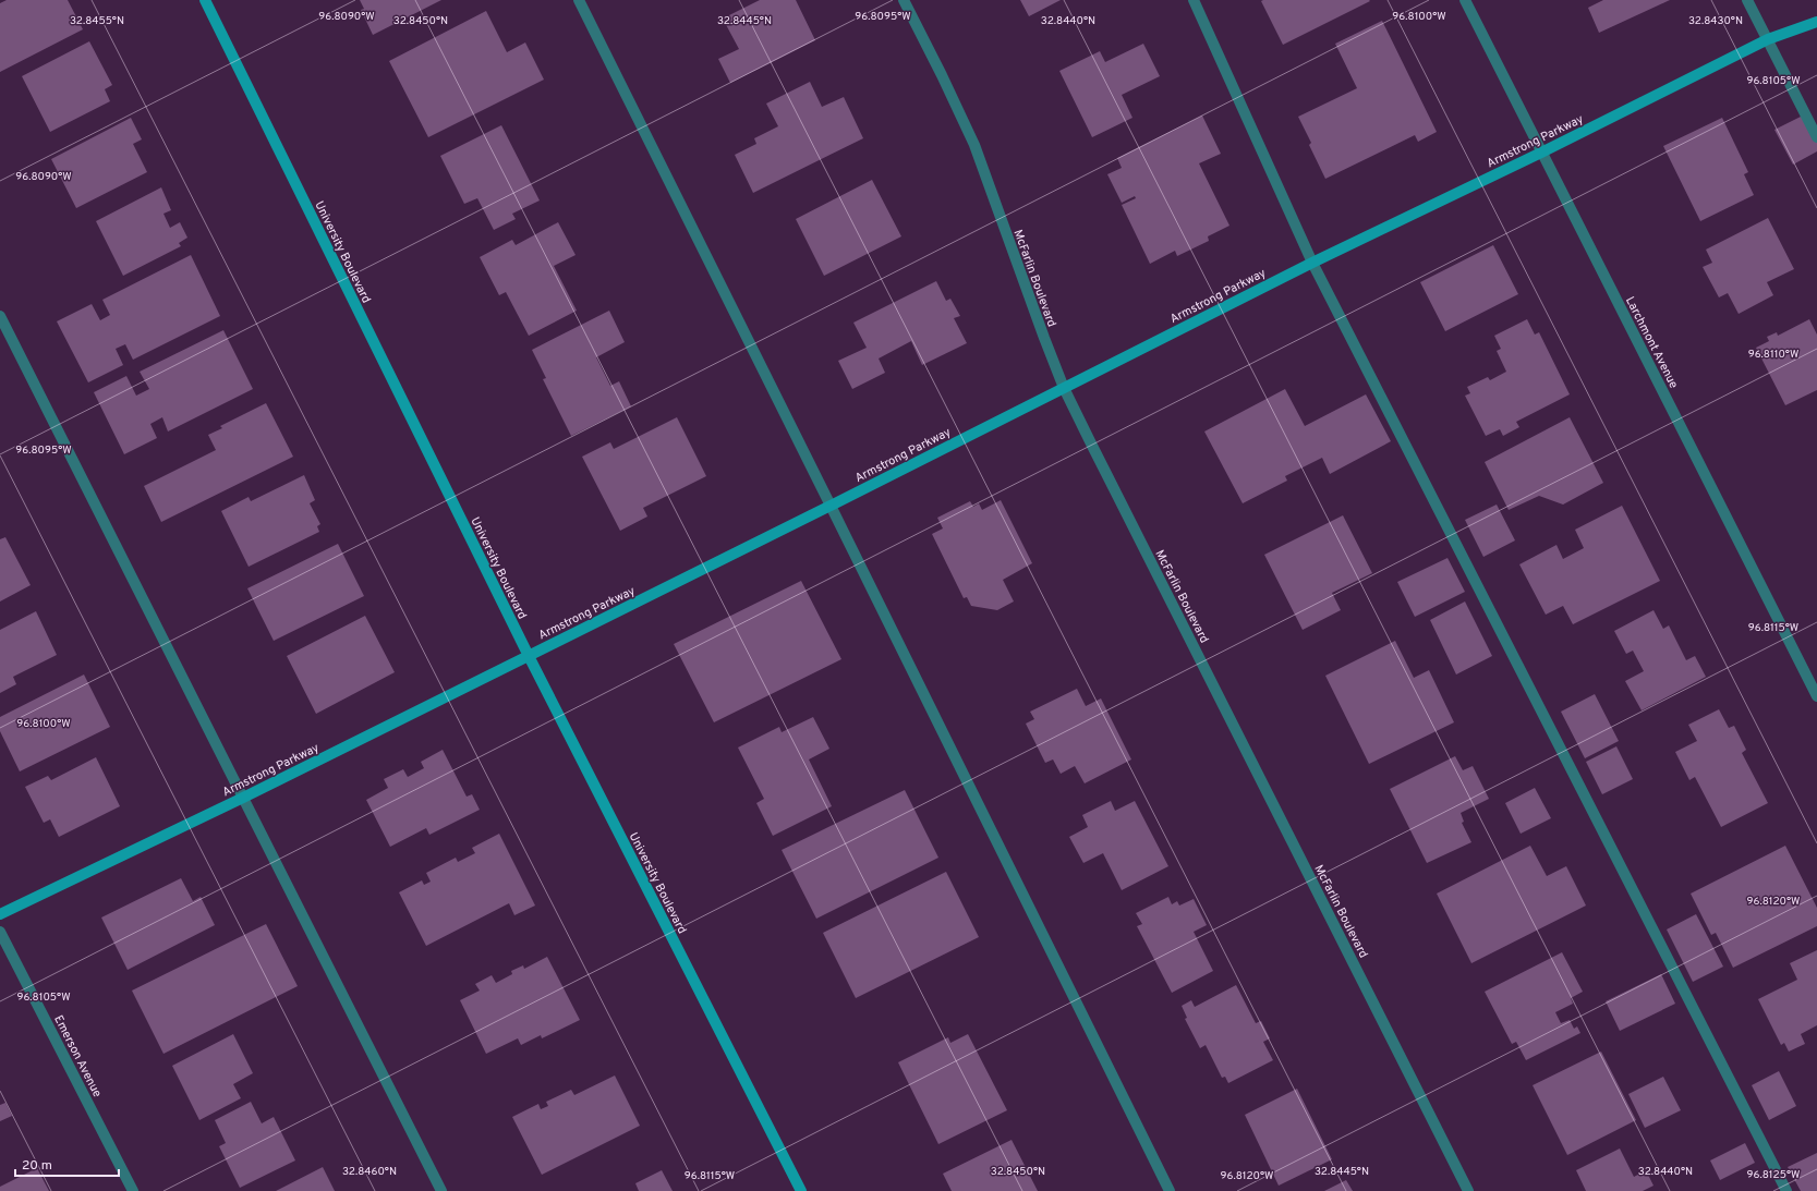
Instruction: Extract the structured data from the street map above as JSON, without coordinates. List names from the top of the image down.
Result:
{
  "streets": {
    "street": [
      "Armstrong Parkway",
      "University Boulevard",
      "McFarlin Boulevard",
      "Larchmont Avenue",
      "Emerson Avenue"
    ]
  },
  "crossings": [
    ["Armstrong Parkway", "University Boulevard"],
    ["Armstrong Parkway", "McFarlin Boulevard"],
    ["Armstrong Parkway", "Larchmont Avenue"]
  ],
  "scale_bar": "20 m",
  "coordinates": [
    "96.8100°W",
    "96.8090°W",
    "96.8095°W",
    "32.8455°N",
    "32.8450°N",
    "32.8445°N",
    "32.8440°N",
    "32.8430°N",
    "96.8105°W",
    "96.8110°W",
    "96.8115°W",
    "96.8120°W",
    "32.8460°N",
    "96.8125°W"
  ]
}
